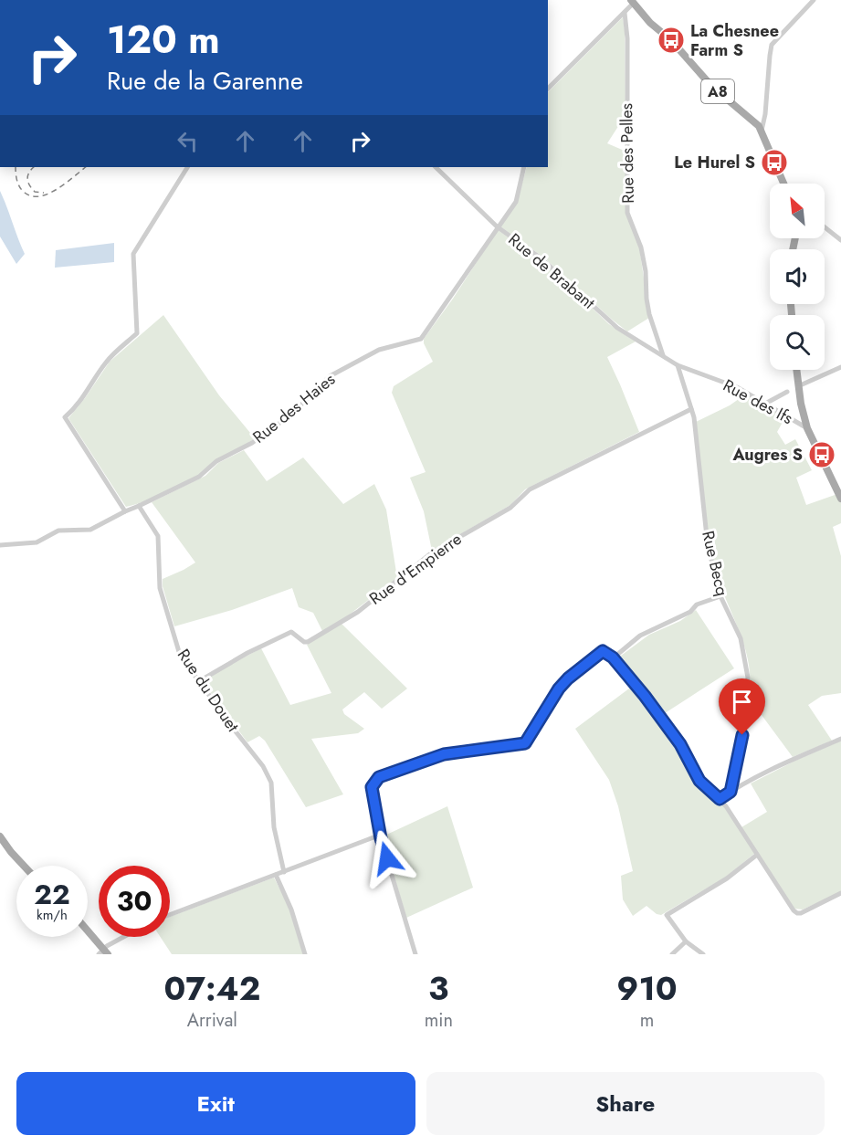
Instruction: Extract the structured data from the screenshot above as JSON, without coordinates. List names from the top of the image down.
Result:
{
  "streets": {
    "main road": ["A8"],
    "street": [
      "Rue des Pelles",
      "Rue de Brabant",
      "Rue des Ifs",
      "Rue des Haies",
      "Rue Becq",
      "Rue d'Empierre",
      "Rue du Douet"
    ]
  },
  "crossings": [
    ["Rue des Pelles", "Rue de Brabant"],
    ["Rue de Brabant", "Rue des Ifs"],
    ["Rue de Brabant", "Rue des Haies"],
    ["Rue de Brabant", "Rue Becq"],
    ["Rue des Ifs", "Rue Becq"],
    ["Rue des Haies", "Rue du Douet"],
    ["Rue Becq", "Rue d'Empierre"],
    ["Rue d'Empierre", "Rue du Douet"]
  ],
  "places": {
    "bus stop": ["La Chesnee Farm S", "Le Hurel S", "Augres S"]
  },
  "north": "top left",
  "page": {
    "turn": ["120 m", "Rue de la Garenne"],
    "speed": "22 km/h",
    "limit": "30",
    "eta": [
      "07:42",
      "Arrival",
      "3",
      "min",
      "910",
      "m"
    ],
    "buttons": ["Exit", "Share"]
  }
}
